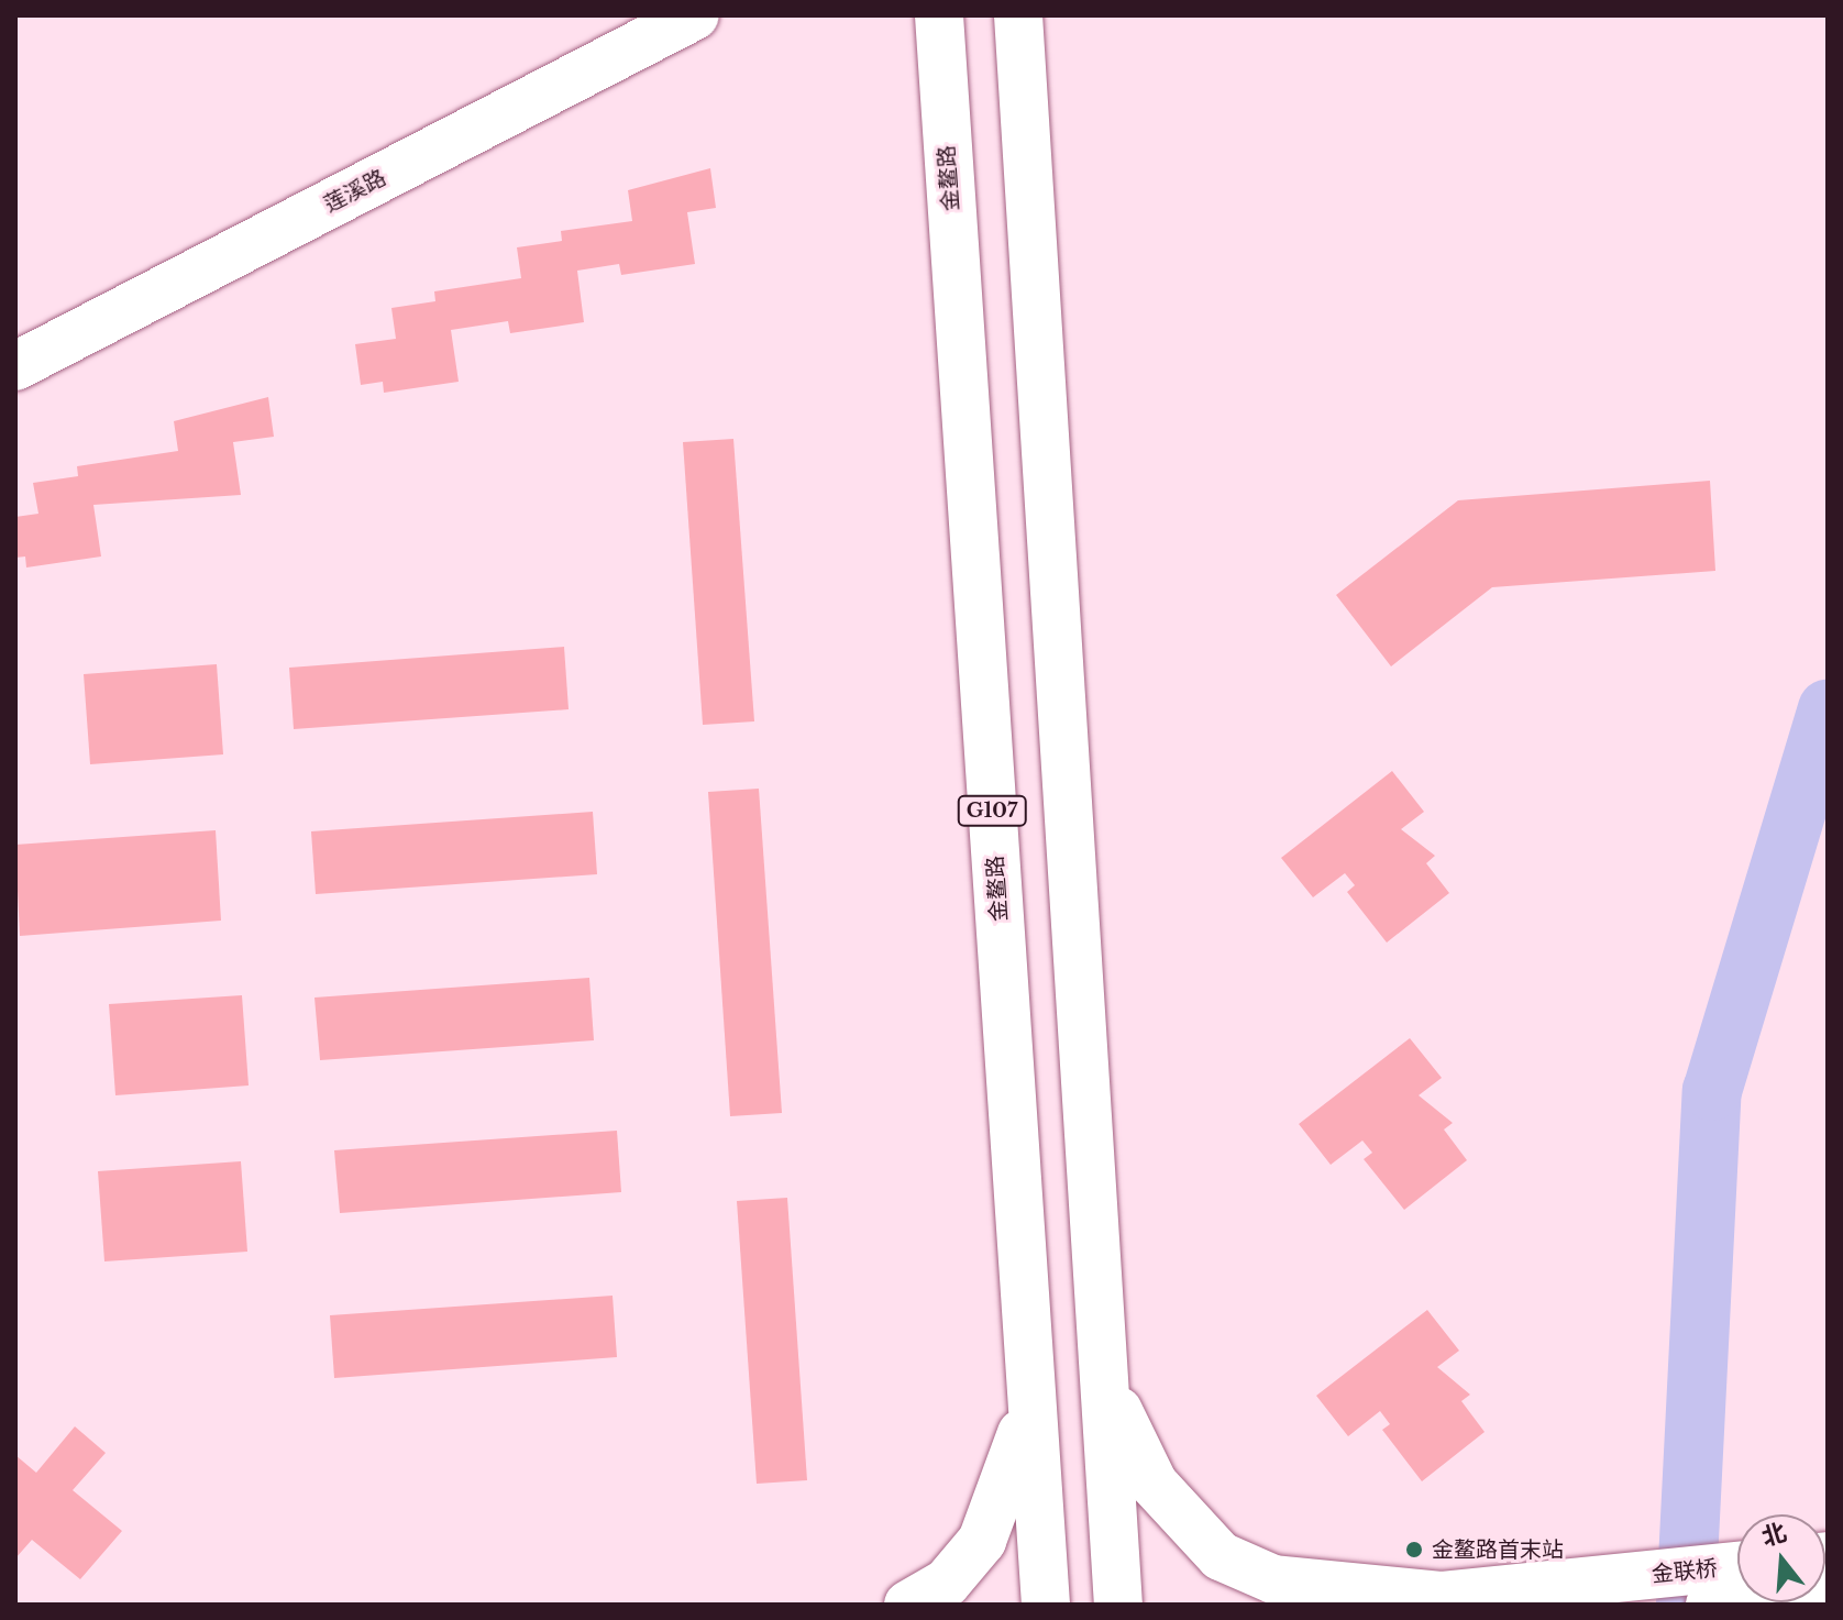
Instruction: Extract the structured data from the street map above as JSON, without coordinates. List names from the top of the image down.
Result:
{
  "streets": {
    "main road": [
      "金鳌路",
      "莲溪路",
      "G107",
      "金联桥"
    ]
  },
  "places": ["金鳌路首末站"],
  "north": "top"
}
